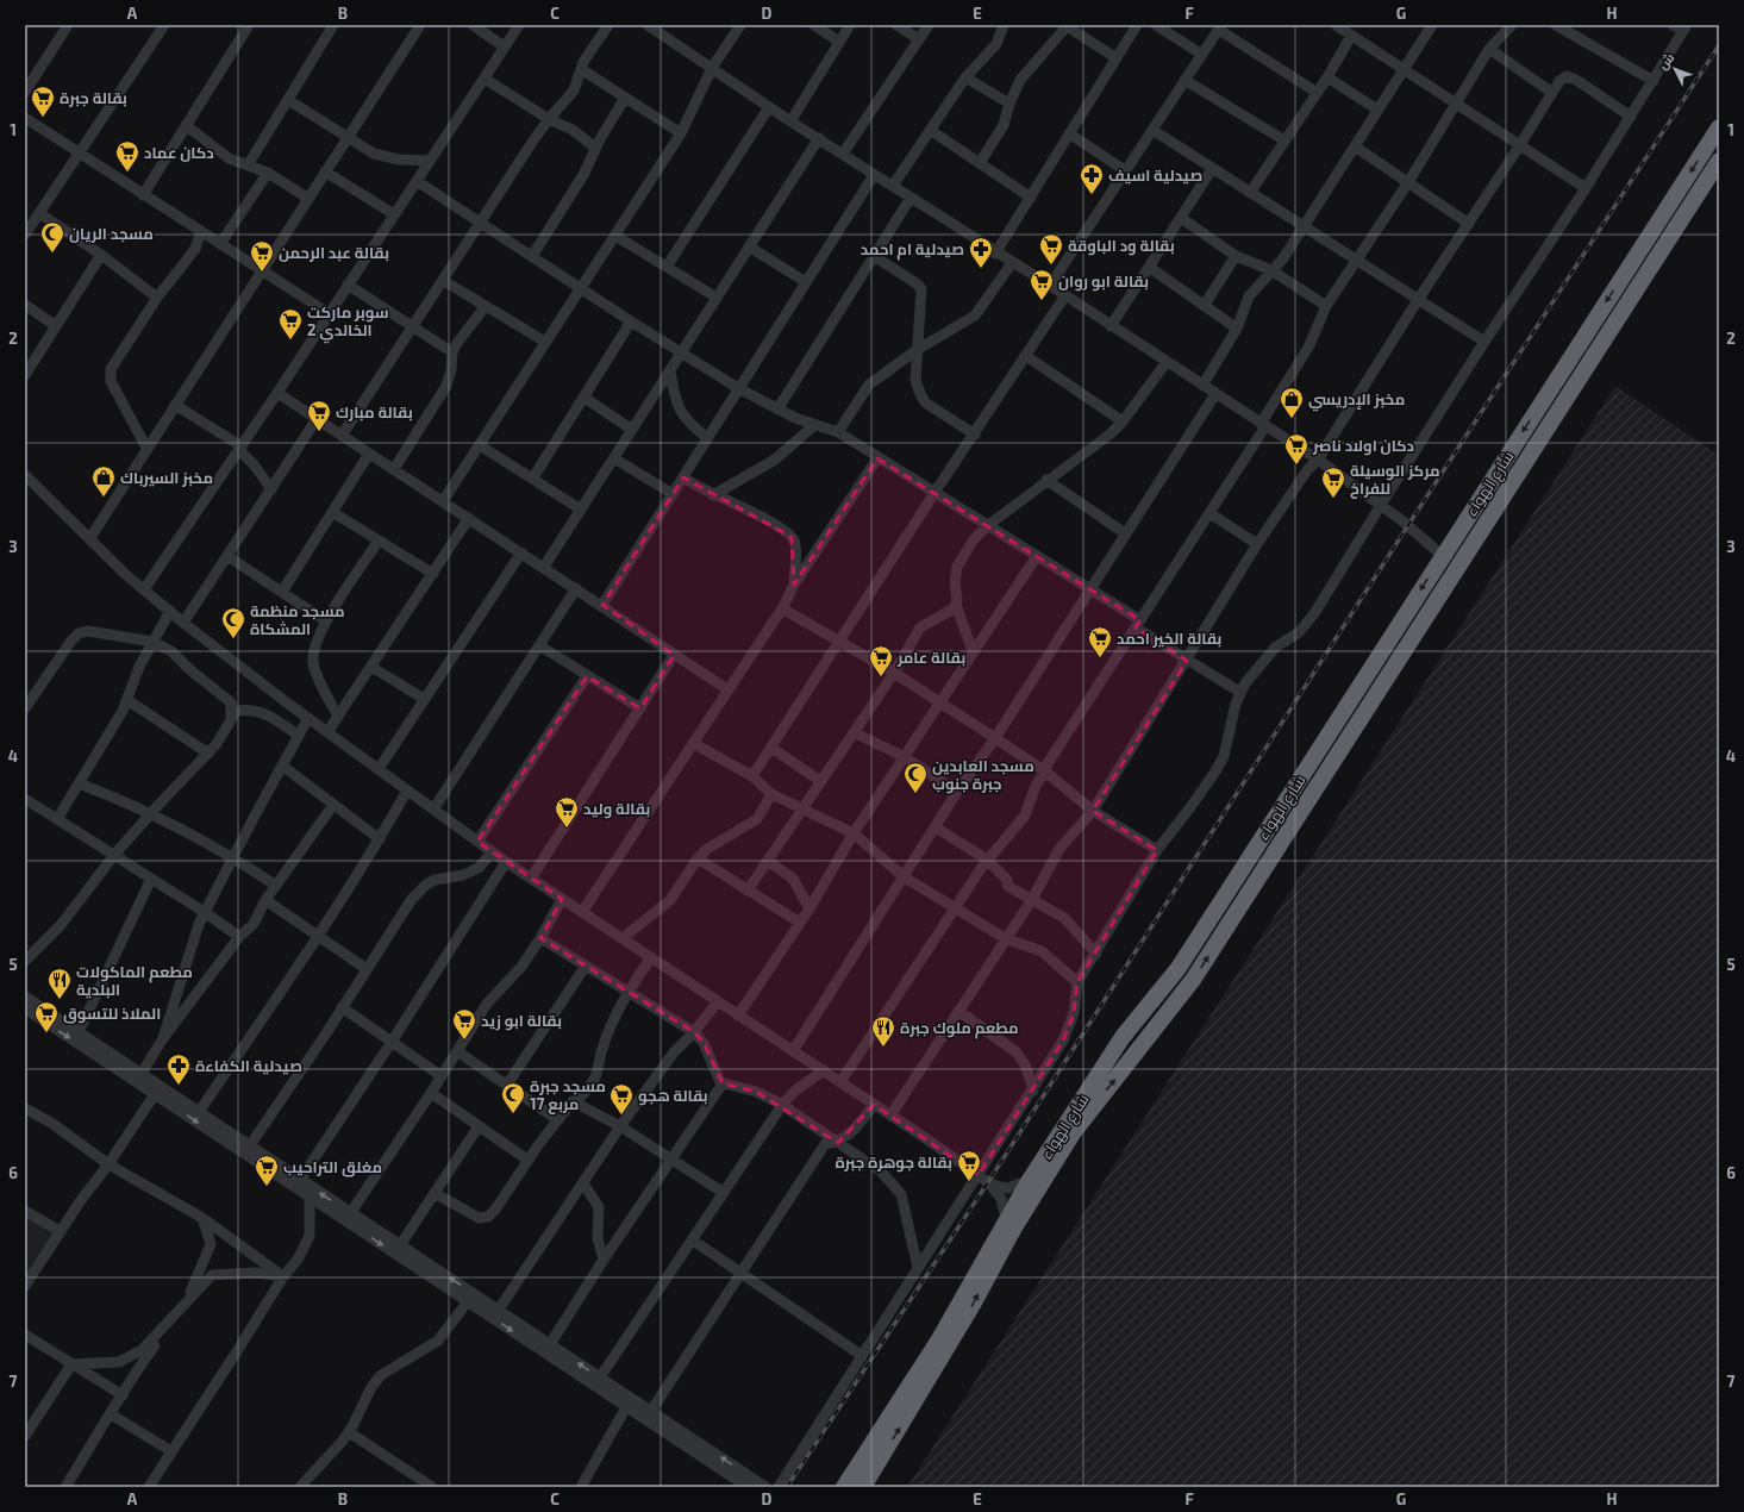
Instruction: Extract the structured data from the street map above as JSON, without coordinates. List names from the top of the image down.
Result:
{
  "streets": {
    "highway": ["شارع الهواء"]
  },
  "places": {
    "supermarket": [
      "بقالة جبرة",
      "دكان عماد",
      "بقالة ود الباوقة",
      "بقالة عبد الرحمن",
      "بقالة ابو روان",
      "سوبر ماركت الخالدي 2",
      "بقالة مبارك",
      "دكان اولاد ناصر",
      "مركز الوسيلة للفراخ",
      "بقالة الخير احمد",
      "بقالة عامر",
      "بقالة وليد",
      "الملاذ للتسوق",
      "بقالة ابو زيد",
      "بقالة هجو",
      "بقالة جوهرة جبرة",
      "مغلق التراحيب"
    ],
    "pharmacy": ["صيدلية اسيف", "صيدلية ام احمد", "صيدلية الكفاءة"],
    "mosque": [
      "مسجد الريان",
      "مسجد منظمة المشكاة",
      "مسجد العابدين جبرة جنوب",
      "مسجد جبرة مربع 17"
    ],
    "shop": ["مخبز الإدريسي", "مخبز السيرباك"],
    "restaurant": ["مطعم الماكولات البلدية", "مطعم ملوك جبرة"]
  },
  "north": "top left",
  "grid": {
    "columns": [
      "A",
      "B",
      "C",
      "D",
      "E",
      "F",
      "G",
      "H"
    ],
    "rows": [
      "1",
      "2",
      "3",
      "4",
      "5",
      "6",
      "7"
    ]
  }
}
